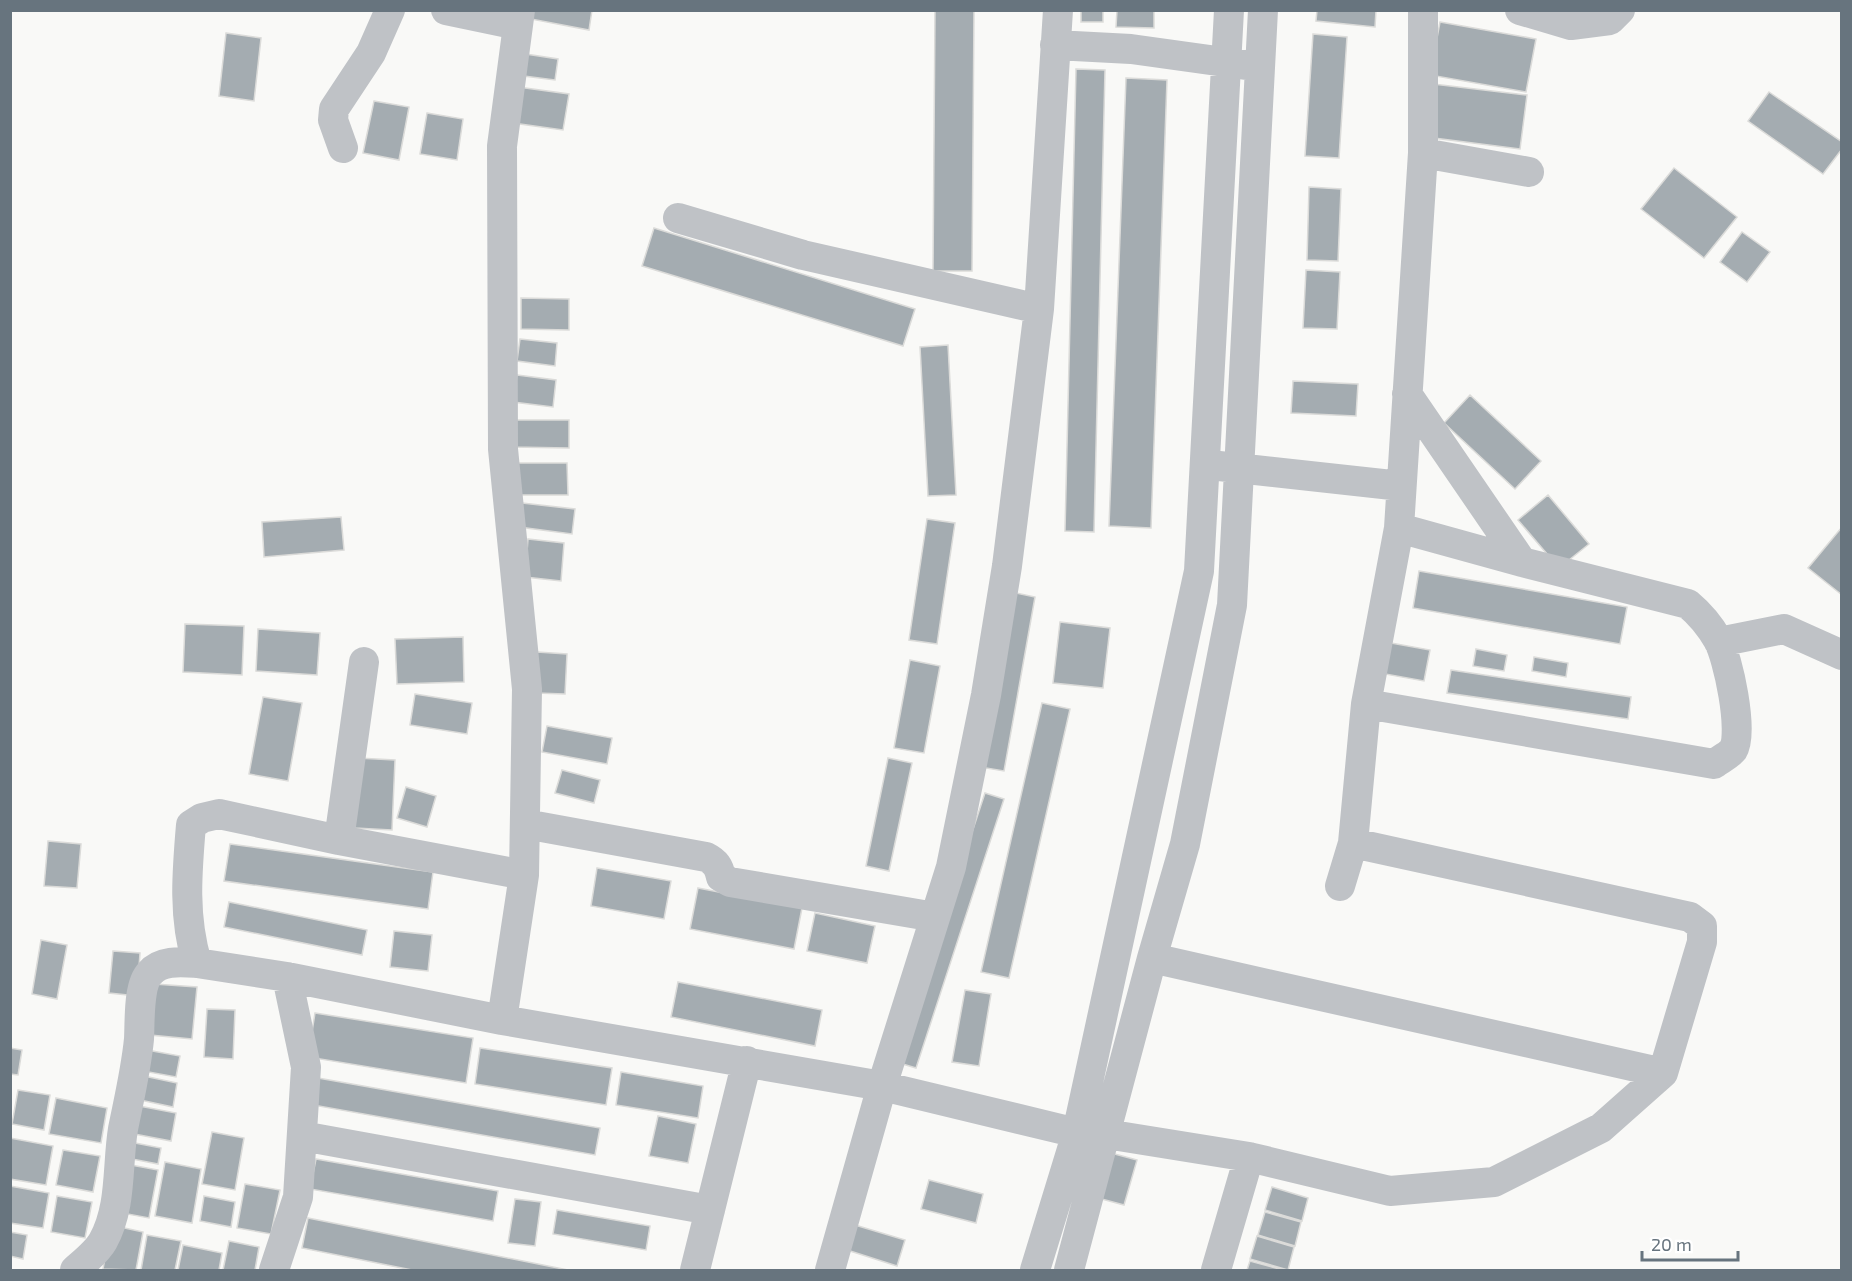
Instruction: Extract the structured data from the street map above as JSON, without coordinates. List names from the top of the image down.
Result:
{
  "scale_bar": "20 m"
}
